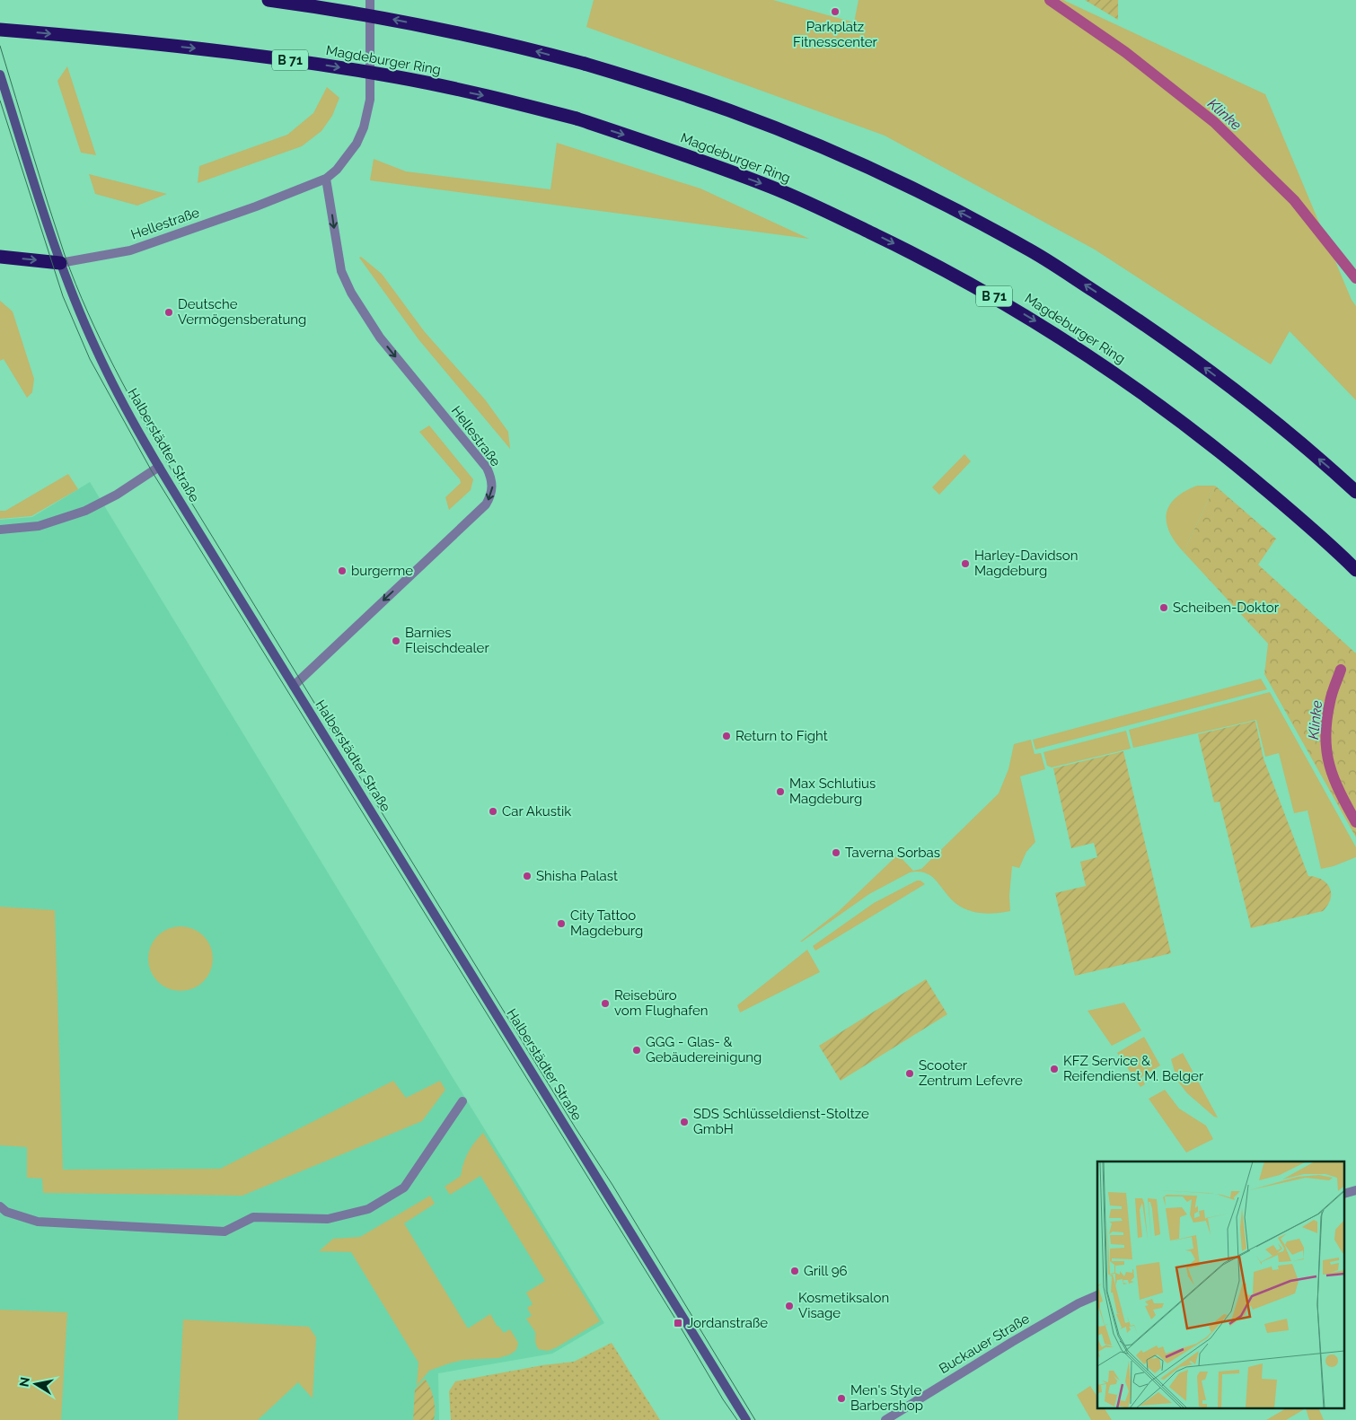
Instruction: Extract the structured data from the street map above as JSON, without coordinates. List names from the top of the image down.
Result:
{
  "streets": {
    "highway": ["B 71", "Magdeburger Ring"],
    "main road": ["Halberstädter Straße"],
    "street": ["Hellestraße", "Buckauer Straße"]
  },
  "crossings": [
    ["Hellestraße", "Halberstädter Straße"]
  ],
  "water": ["Klinke"],
  "places": {
    "other": [
      "Parkplatz Fitnesscenter",
      "Deutsche Vermögensberatung",
      "Harley-Davidson Magdeburg",
      "burgerme",
      "Scheiben-Doktor",
      "Barnies Fleischdealer",
      "Return to Fight",
      "Max Schlutius Magdeburg",
      "Car Akustik",
      "Taverna Sorbas",
      "Shisha Palast",
      "City Tattoo Magdeburg",
      "Reisebüro vom Flughafen",
      "GGG - Glas- & Gebäudereinigung",
      "KFZ Service & Reifendienst M. Belger",
      "Scooter Zentrum Lefevre",
      "SDS Schlüsseldienst-Stoltze GmbH",
      "Grill 96",
      "Kosmetiksalon Visage",
      "Men's Style Barbershop"
    ],
    "transit": ["Jordanstraße"]
  },
  "north": "left"
}
